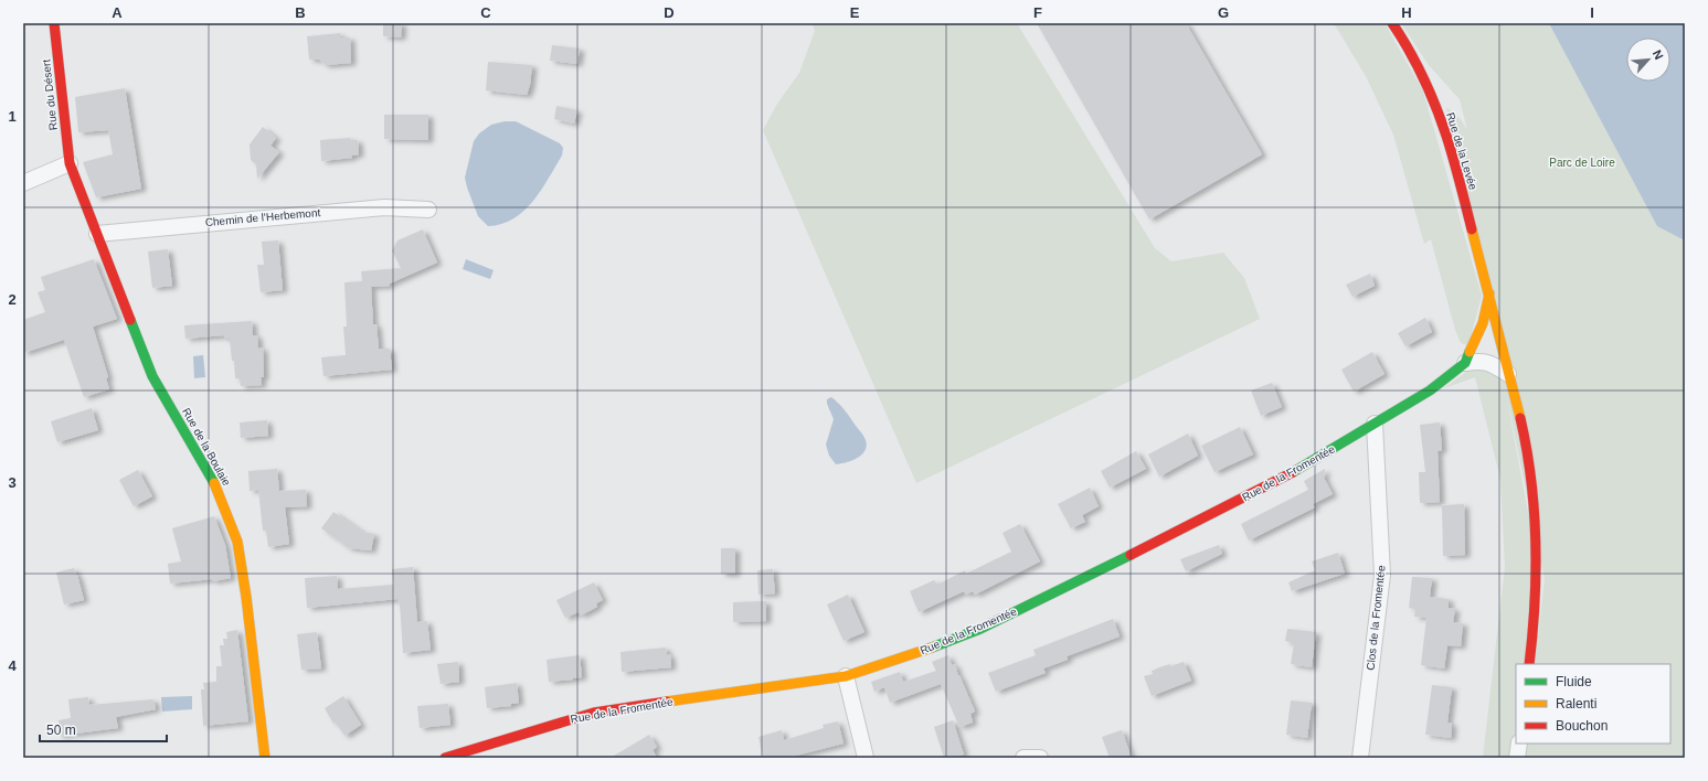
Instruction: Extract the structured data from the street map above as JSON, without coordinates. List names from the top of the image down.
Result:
{
  "streets": {
    "street": [
      "Rue du Désert",
      "Rue de la Levée",
      "Chemin de l'Herbemont",
      "Rue de la Boulaie",
      "Rue de la Fromentée",
      "Clos de la Fromentée"
    ]
  },
  "crossings": [
    ["Rue du Désert", "Rue de la Boulaie"],
    ["Chemin de l'Herbemont", "Rue de la Boulaie"],
    ["Rue de la Fromentée", "Clos de la Fromentée"]
  ],
  "parks": ["Parc de Loire"],
  "legend": ["Fluide", "Ralenti", "Bouchon"],
  "scale_bar": "50 m",
  "north": "top right",
  "grid": {
    "columns": [
      "A",
      "B",
      "C",
      "D",
      "E",
      "F",
      "G",
      "H",
      "I"
    ],
    "rows": [
      "1",
      "2",
      "3",
      "4"
    ]
  }
}
